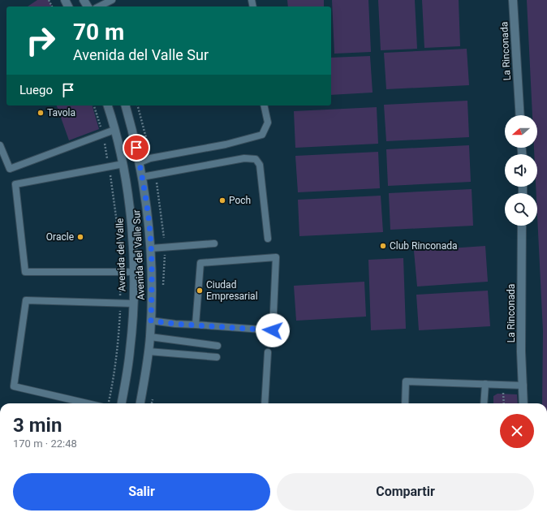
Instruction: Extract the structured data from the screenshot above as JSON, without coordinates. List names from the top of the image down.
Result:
{
  "streets": {
    "street": ["La Rinconada", "Avenida del Valle", "Avenida del Valle Sur"]
  },
  "places": [
    "Tavola",
    "Poch",
    "Oracle",
    "Club Rinconada",
    "Ciudad Empresarial"
  ],
  "north": "left",
  "page": {
    "turn": ["70 m", "Avenida del Valle Sur"],
    "then": "Luego",
    "heading": ["3 min", "170 m · 22:48"],
    "buttons": ["Salir", "Compartir"]
  }
}
